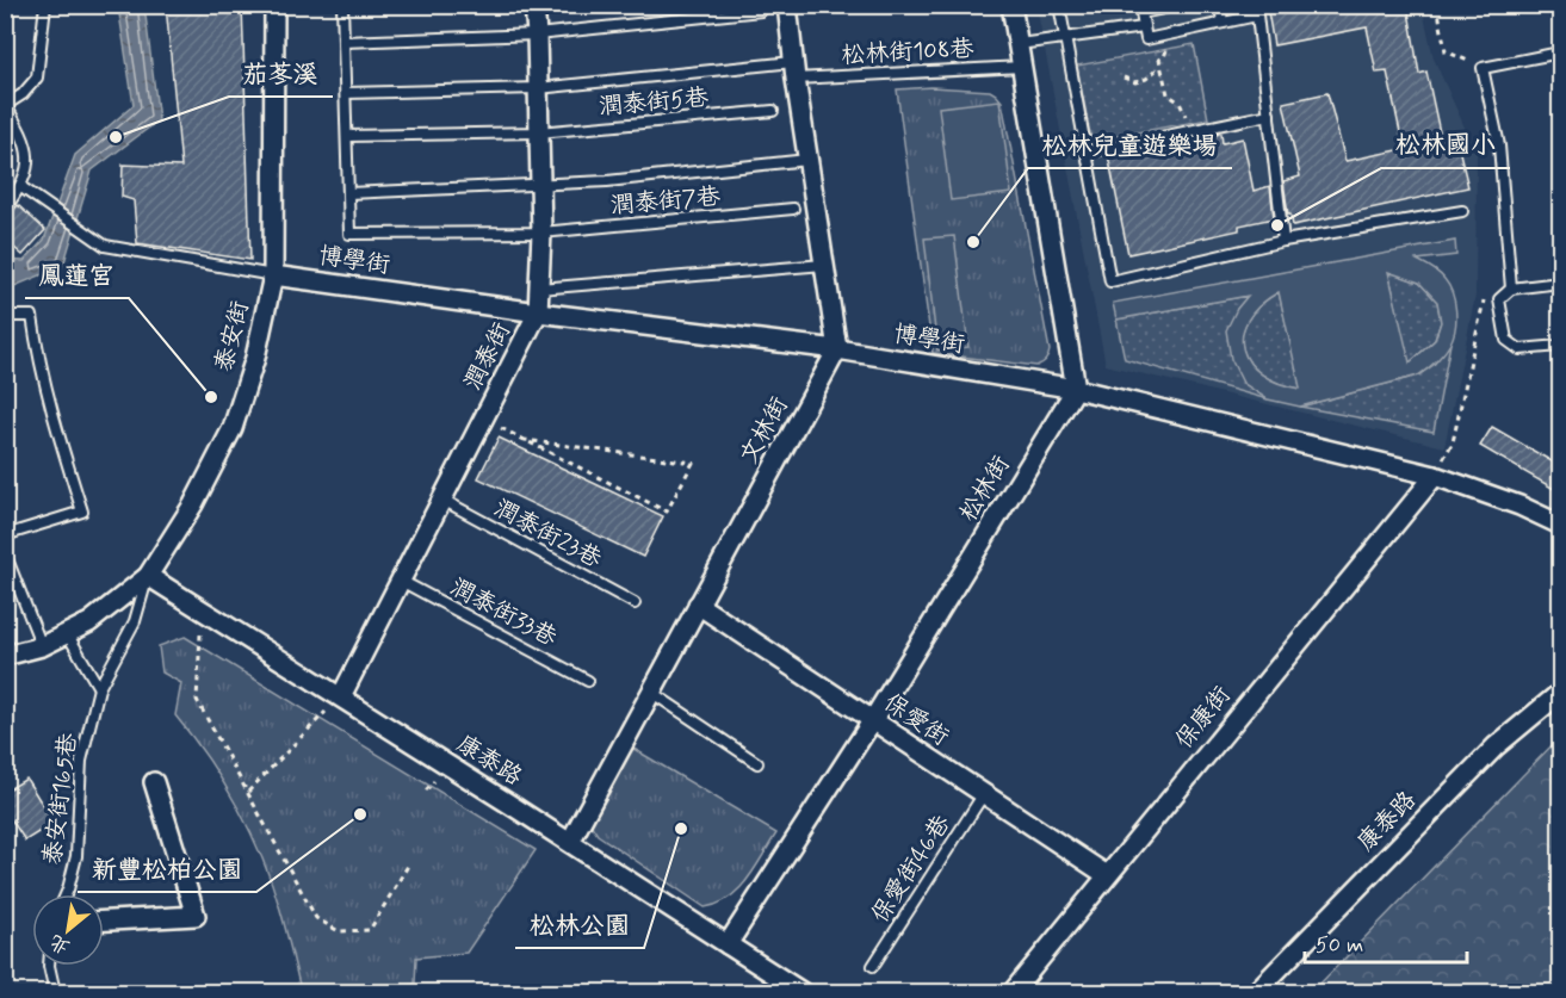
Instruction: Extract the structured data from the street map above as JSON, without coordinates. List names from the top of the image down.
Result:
{
  "streets": {
    "street": [
      "博學街",
      "泰安街",
      "潤泰街",
      "文林街",
      "松林街",
      "保康街",
      "保愛街",
      "康泰路"
    ],
    "lane": [
      "松林街108巷",
      "潤泰街5巷",
      "潤泰街7巷",
      "潤泰街23巷",
      "潤泰街33巷",
      "泰安街165巷",
      "保愛街46巷"
    ]
  },
  "crossings": [
    ["松林街108巷", "潤泰街"],
    ["潤泰街5巷", "潤泰街"],
    ["潤泰街7巷", "潤泰街"],
    ["博學街", "泰安街"],
    ["博學街", "潤泰街"],
    ["博學街", "文林街"],
    ["博學街", "松林街"],
    ["博學街", "保康街"],
    ["泰安街", "康泰路"],
    ["泰安街", "泰安街165巷"],
    ["潤泰街", "潤泰街23巷"],
    ["潤泰街", "潤泰街33巷"],
    ["潤泰街", "康泰路"],
    ["文林街", "保愛街"],
    ["文林街", "康泰路"],
    ["松林街", "保愛街"],
    ["松林街", "康泰路"],
    ["保康街", "保愛街"],
    ["保愛街", "保愛街46巷"],
    ["康泰路", "泰安街165巷"]
  ],
  "places": [
    "茄苳溪",
    "松林國小",
    "松林兒童遊樂場",
    "鳳蓮宮",
    "新豐松柏公園",
    "松林公園"
  ],
  "scale_bar": "50 m",
  "north": "bottom left"
}
